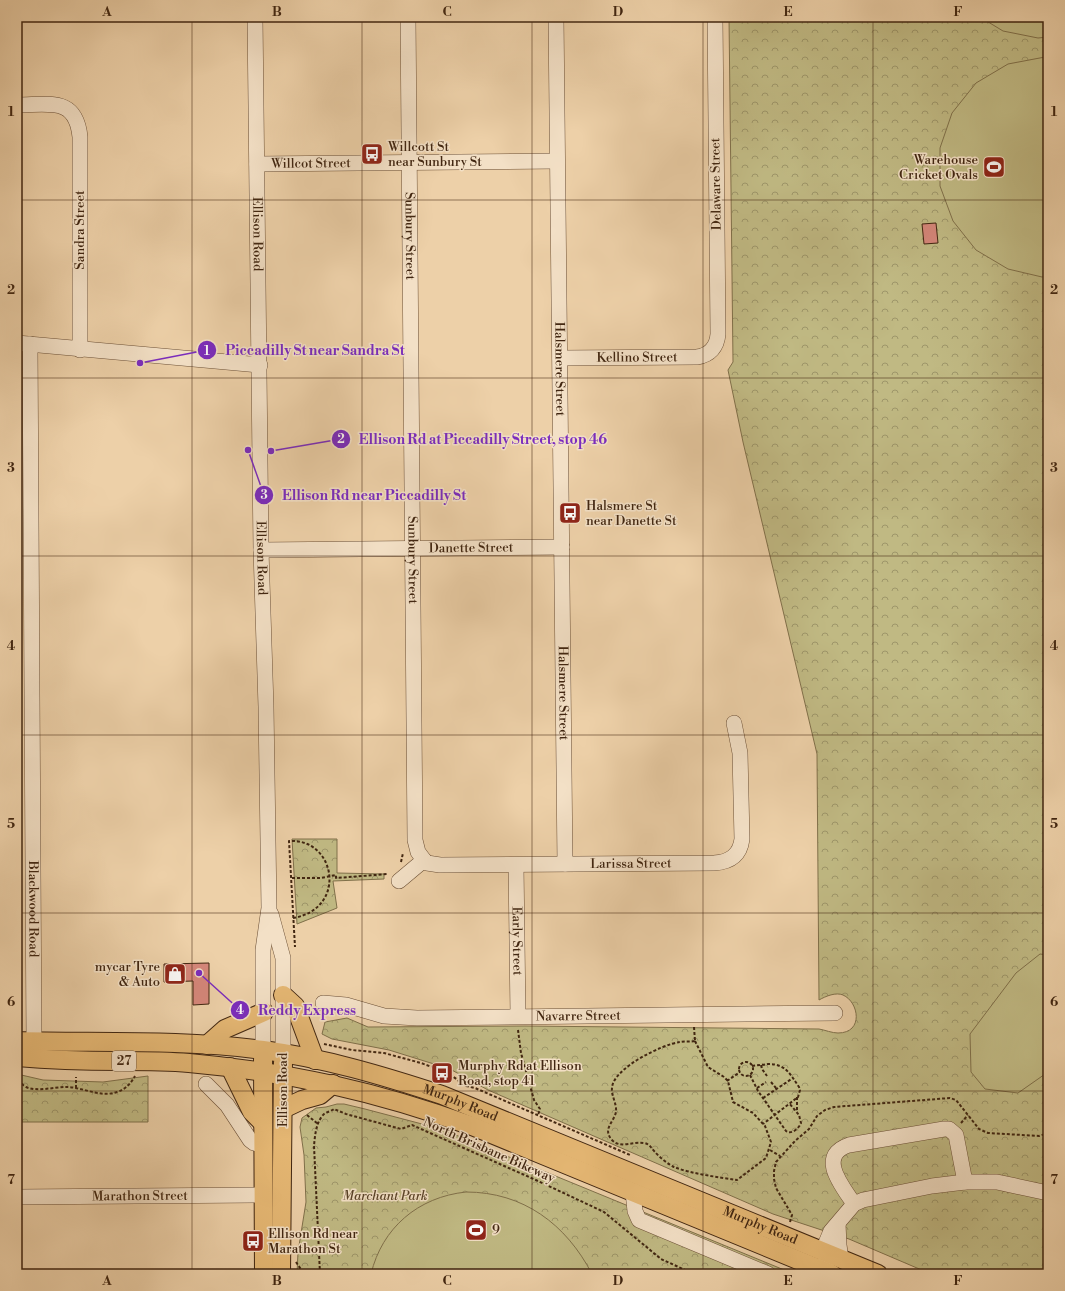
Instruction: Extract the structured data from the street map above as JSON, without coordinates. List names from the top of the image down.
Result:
{
  "streets": {
    "main road": ["Ellison Road", "27", "Murphy Road"],
    "street": [
      "Willcot Street",
      "Delaware Street",
      "Sandra Street",
      "Sunbury Street",
      "Kellino Street",
      "Halsmere Street",
      "Danette Street",
      "Larissa Street",
      "Blackwood Road",
      "Early Street",
      "Navarre Street",
      "Marathon Street"
    ],
    "path": ["North Brisbane Bikeway"]
  },
  "crossings": [
    ["Willcot Street", "Ellison Road"],
    ["Willcot Street", "Sunbury Street"],
    ["Willcot Street", "Halsmere Street"],
    ["Delaware Street", "Kellino Street"],
    ["Ellison Road", "Danette Street"],
    ["Ellison Road", "Murphy Road"],
    ["Ellison Road", "Marathon Street"],
    ["Sunbury Street", "Danette Street"],
    ["Sunbury Street", "Larissa Street"],
    ["Kellino Street", "Halsmere Street"],
    ["Halsmere Street", "Danette Street"],
    ["Halsmere Street", "Larissa Street"],
    ["Larissa Street", "Early Street"],
    ["Blackwood Road", "Murphy Road"],
    ["Early Street", "Navarre Street"]
  ],
  "parks": ["Marchant Park"],
  "places": {
    "bus stop": [
      "Willcott St near Sunbury St",
      "Halsmere St near Danette St",
      "Murphy Rd at Ellison Road, stop 41",
      "Ellison Rd near Marathon St"
    ],
    "sports": ["Warehouse Cricket Ovals", "9"],
    "other": [
      "Piccadilly St near Sandra St",
      "Ellison Rd near Piccadilly St",
      "Ellison Rd at Piccadilly Street, stop 46",
      "Reddy Express"
    ],
    "shop": ["mycar Tyre & Auto"]
  },
  "grid": {
    "columns": [
      "A",
      "B",
      "C",
      "D",
      "E",
      "F"
    ],
    "rows": [
      "1",
      "2",
      "3",
      "4",
      "5",
      "6",
      "7"
    ]
  }
}
